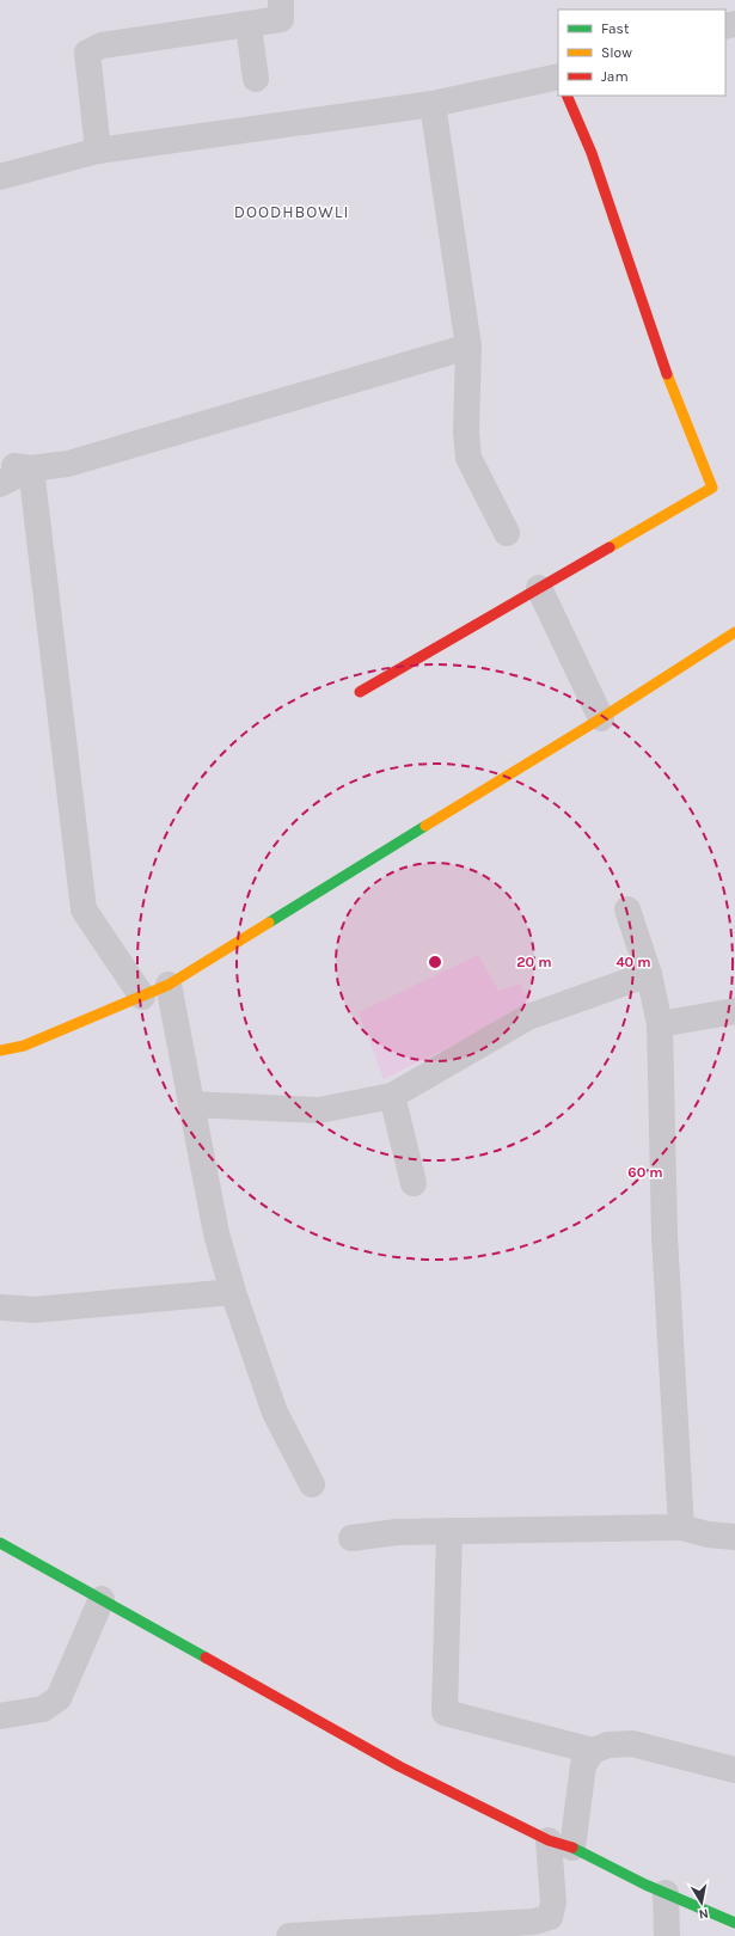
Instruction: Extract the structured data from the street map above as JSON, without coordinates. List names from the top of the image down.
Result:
{
  "districts": ["DOODHBOWLI"],
  "legend": ["Fast", "Slow", "Jam"],
  "north": "bottom",
  "rings": ["20 m", "40 m", "60 m"]
}
